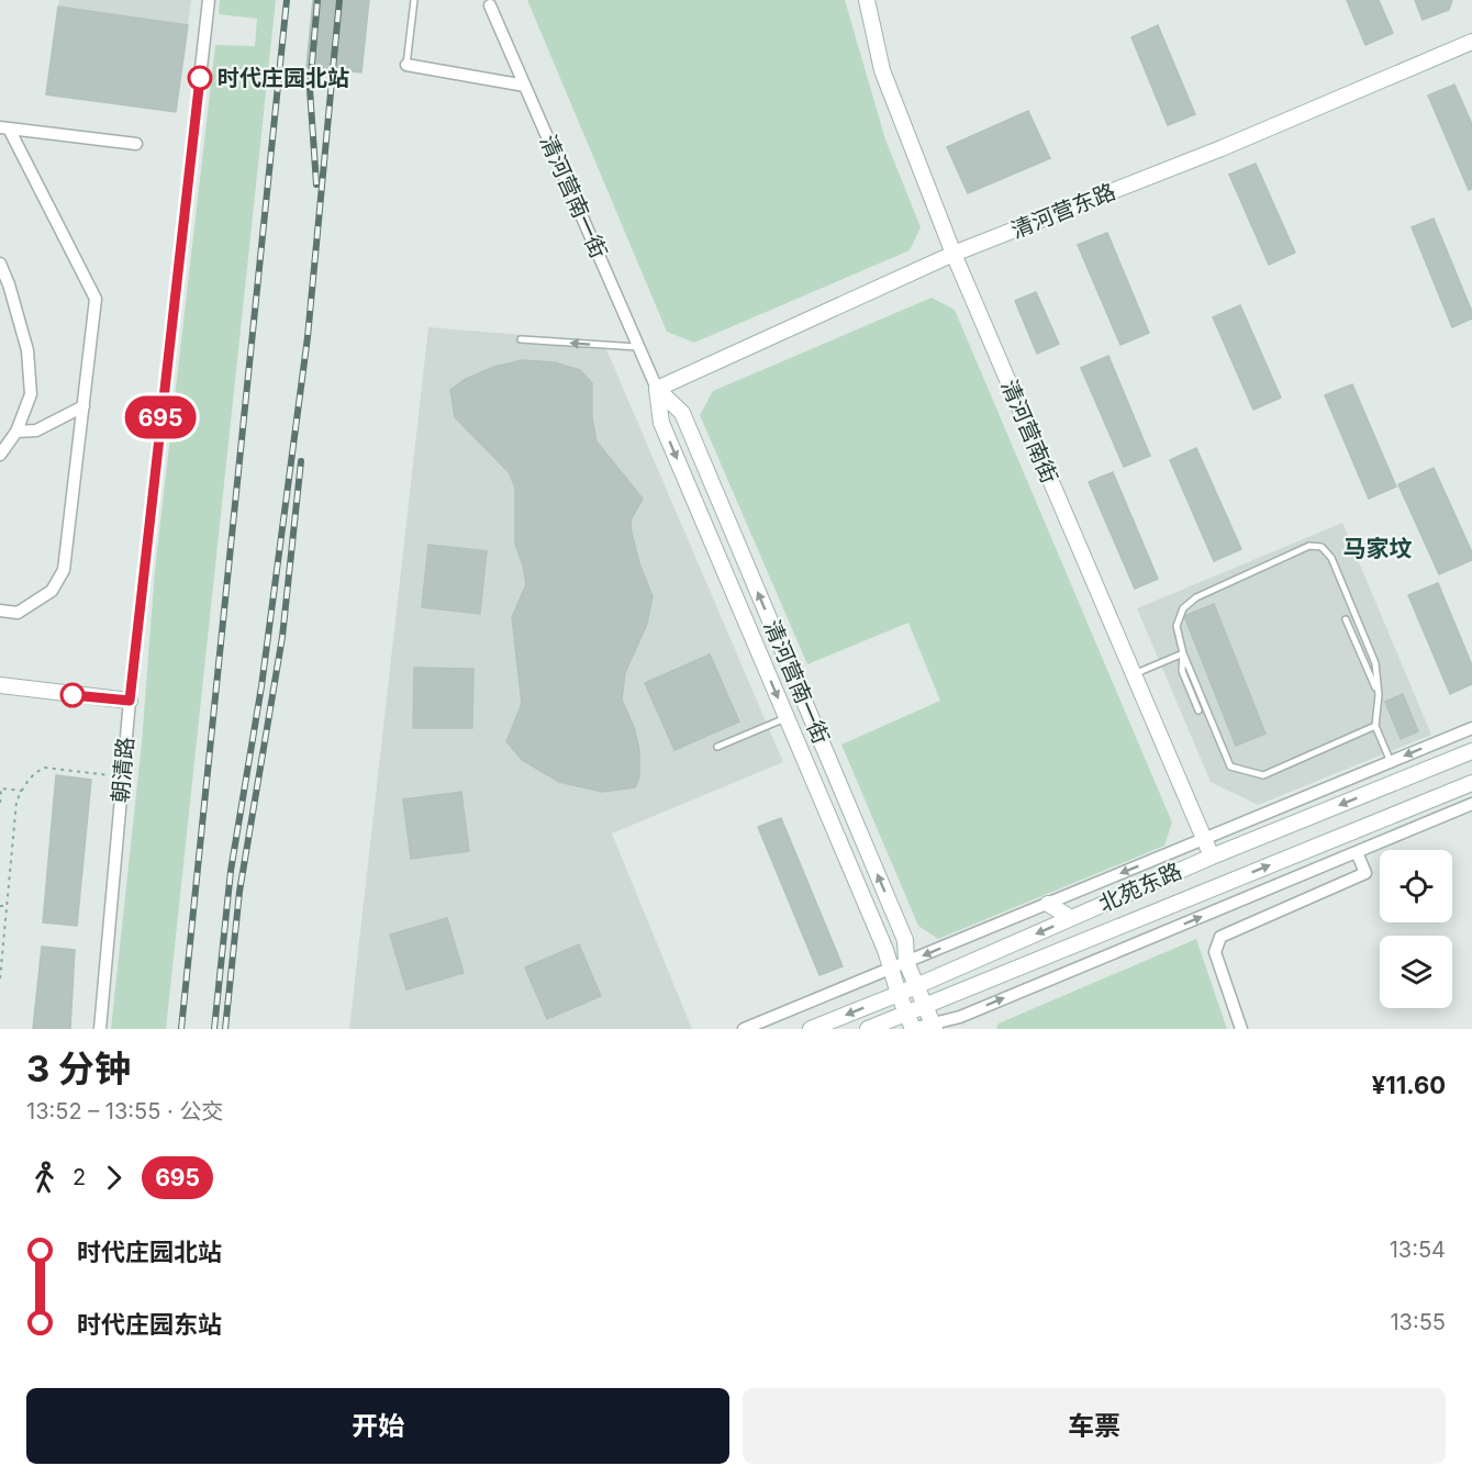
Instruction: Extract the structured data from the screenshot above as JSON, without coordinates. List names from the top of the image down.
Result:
{
  "streets": {
    "street": [
      "清河营南一街",
      "清河营东路",
      "清河营南街",
      "朝清路",
      "北苑东路"
    ]
  },
  "crossings": [
    ["清河营南一街", "清河营东路"],
    ["清河营南一街", "北苑东路"],
    ["清河营东路", "清河营南街"],
    ["清河营南街", "北苑东路"]
  ],
  "districts": ["马家坟"],
  "places": ["时代庄园北站"],
  "lines": ["bus line 695"],
  "page": {
    "on_map": "695",
    "heading": ["3 分钟", "13:52 – 13:55 · 公交", "¥11.60"],
    "legs": ["2", "695"],
    "list": [
      {
        "name": "时代庄园北站",
        "value": "13:54"
      },
      {
        "name": "时代庄园东站",
        "value": "13:55"
      }
    ],
    "buttons": ["开始", "车票"]
  }
}
